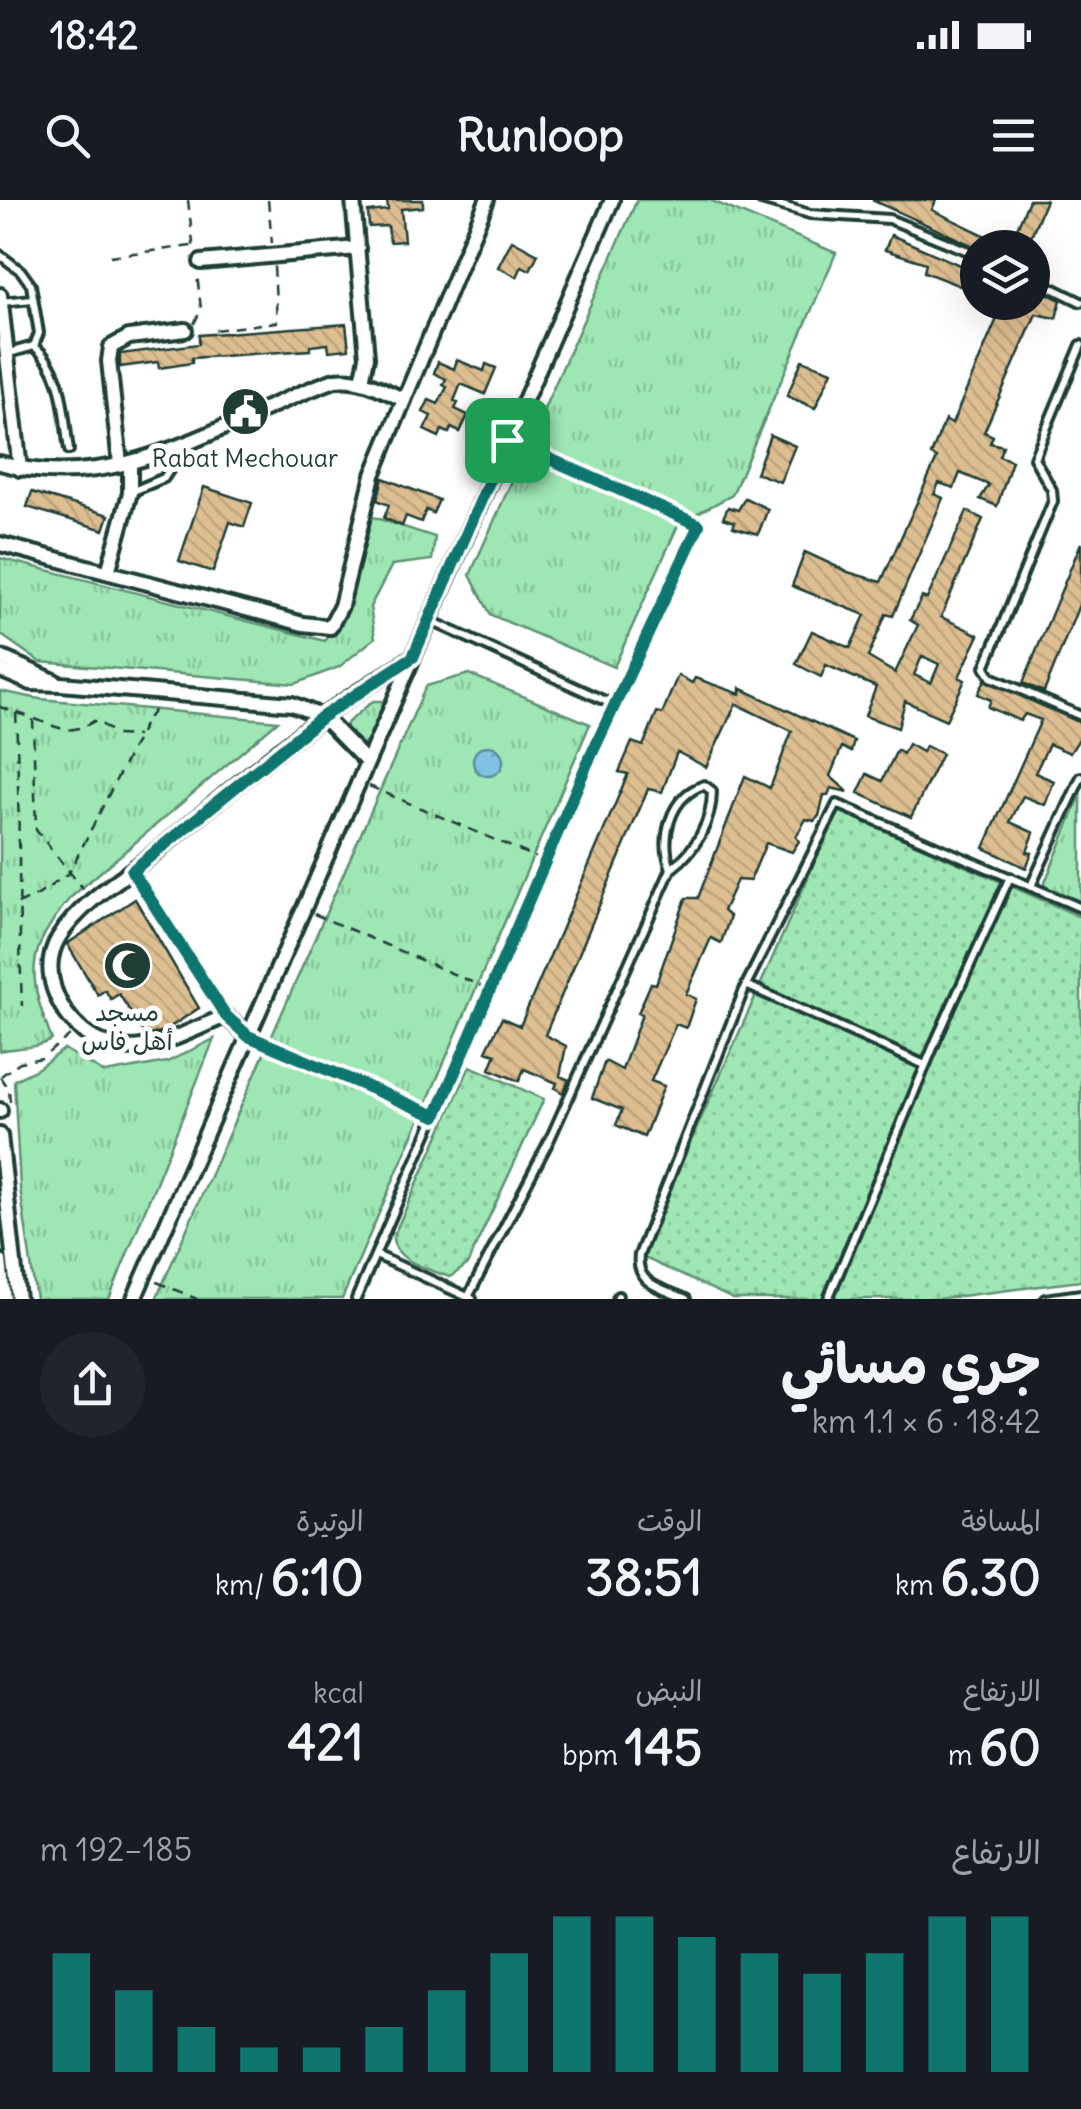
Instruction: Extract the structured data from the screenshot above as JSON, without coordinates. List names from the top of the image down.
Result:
{
  "places": {
    "public building": ["Rabat Mechouar"],
    "mosque": ["مسجد أهل فاس"]
  },
  "page": {
    "status": "18:42",
    "header": "Runloop",
    "heading": ["جري مسائي", "18:42 · 6 × 1.1 km"],
    "stats": [
      ["المسافة", "6.30 km"],
      ["الوقت", "38:51"],
      ["الوتيرة", "6:10 /km"],
      ["الارتفاع", "60 m"],
      ["النبض", "145 bpm"],
      ["kcal", "421"]
    ],
    "chart": ["الارتفاع", "185–192 m"]
  }
}
